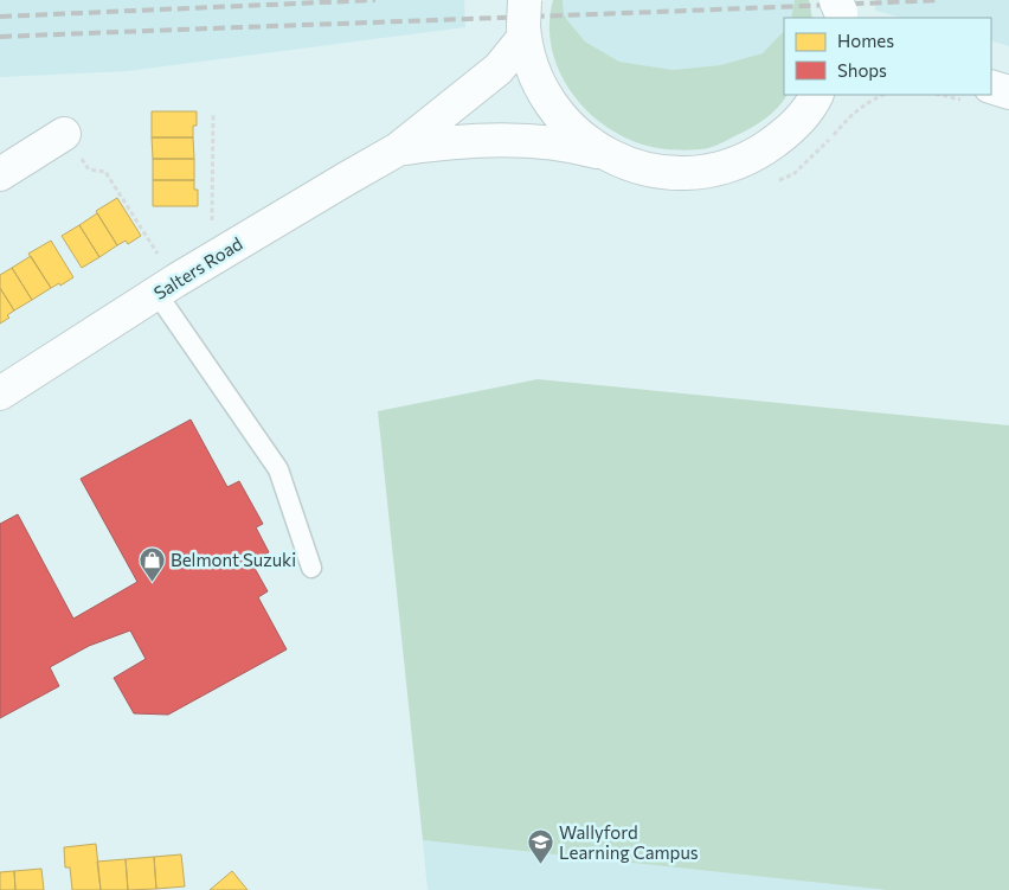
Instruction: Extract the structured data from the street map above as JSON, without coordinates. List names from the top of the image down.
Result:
{
  "streets": {
    "main road": ["Salters Road"]
  },
  "places": {
    "shop": ["Belmont Suzuki"],
    "school or university": ["Wallyford Learning Campus"]
  },
  "legend": ["Homes", "Shops"]
}
